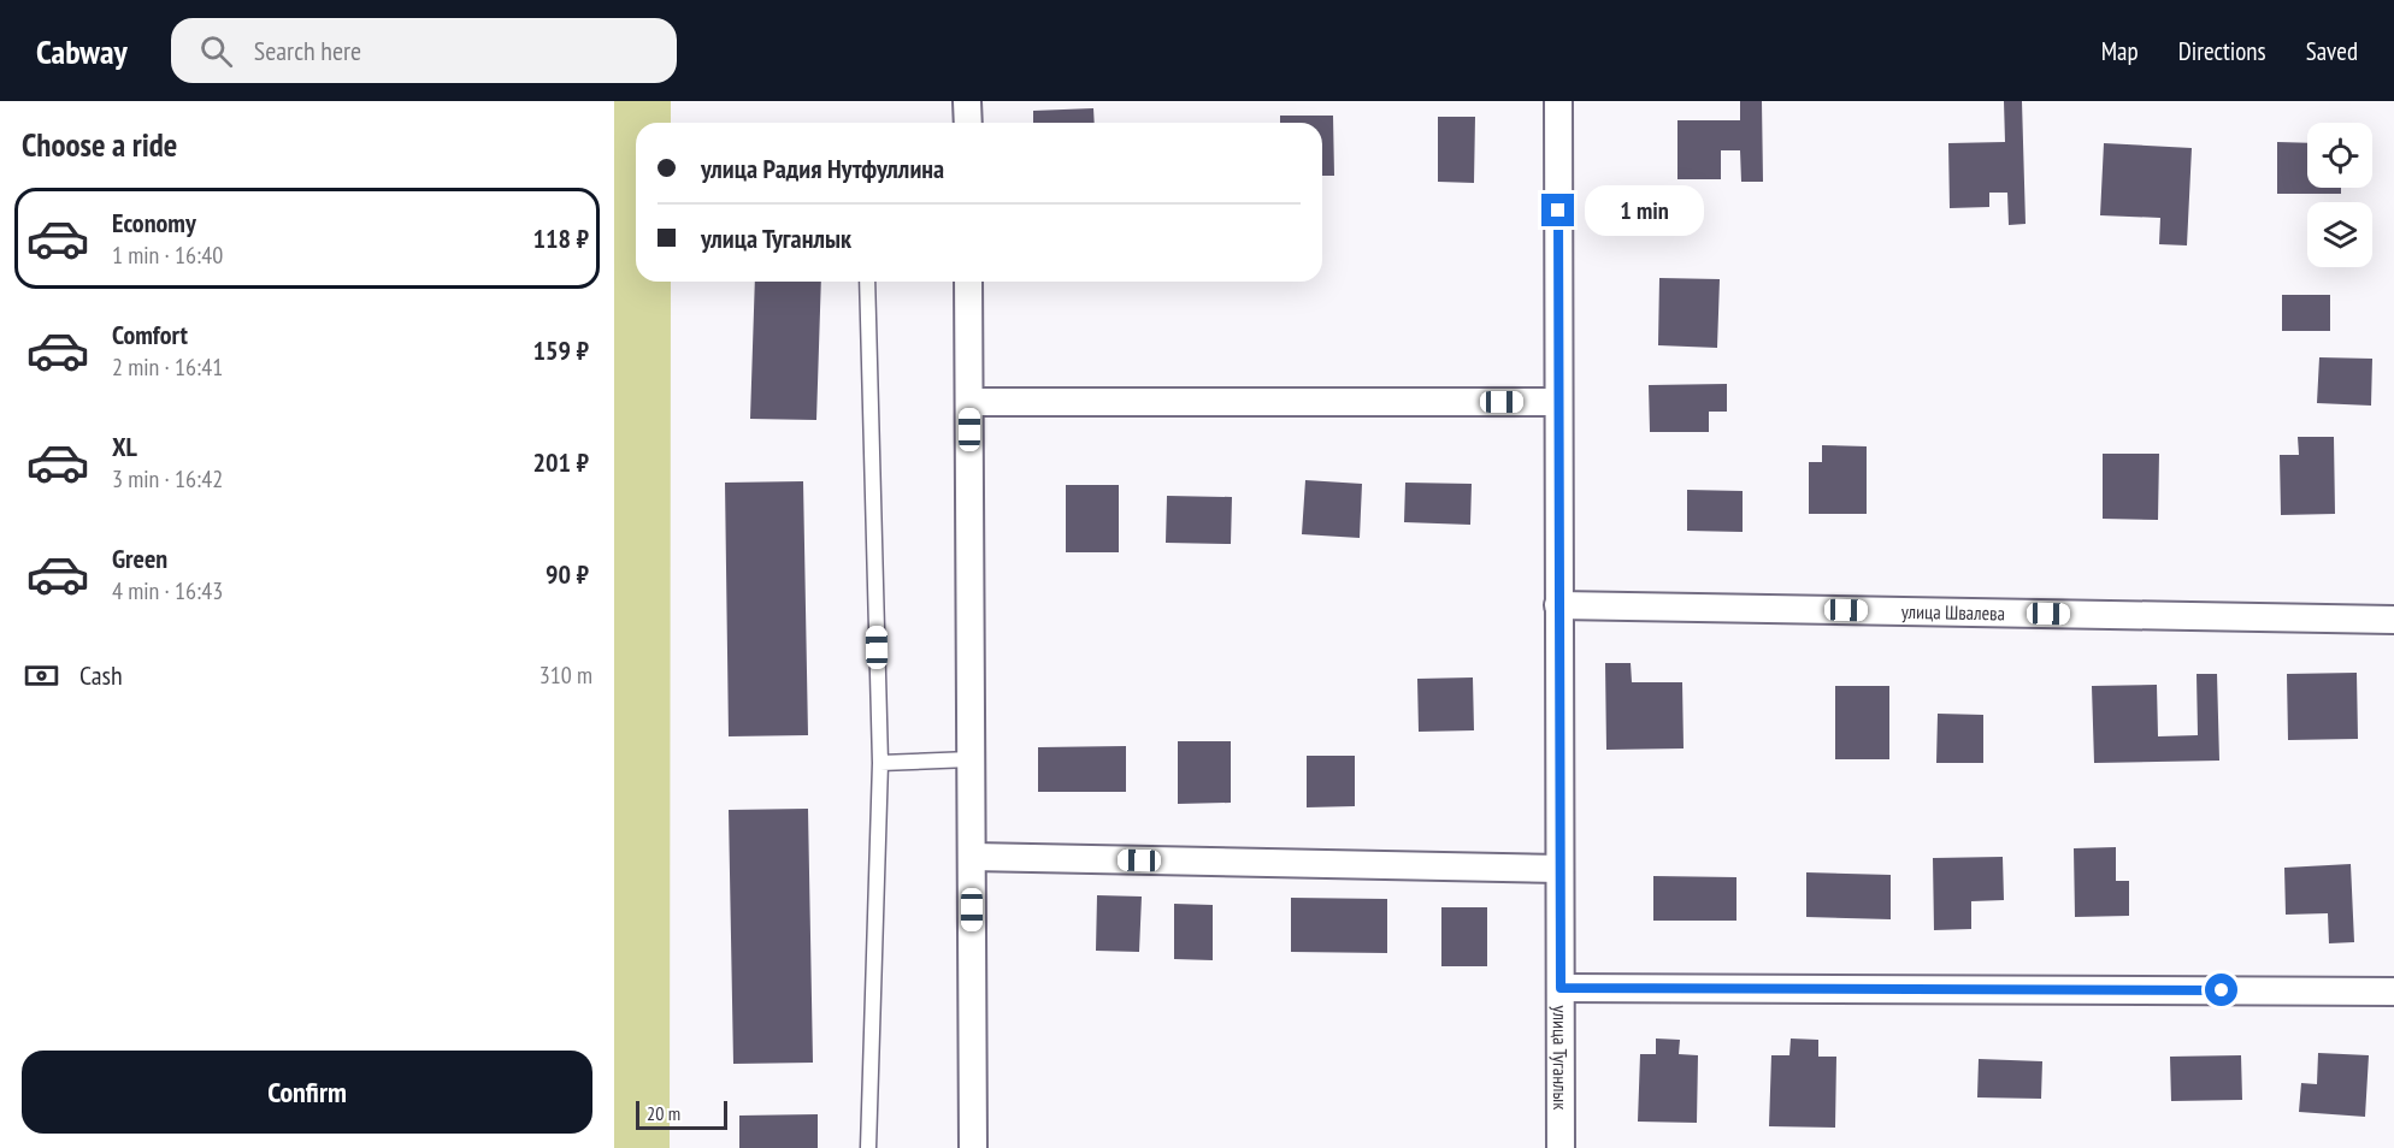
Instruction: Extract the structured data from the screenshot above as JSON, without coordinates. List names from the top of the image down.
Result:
{
  "streets": {
    "street": ["улица Швалева", "улица Туганлык"]
  },
  "crossings": [
    ["улица Швалева", "улица Туганлык"]
  ],
  "scale_bar": "20 m",
  "page": {
    "header": "Cabway",
    "search": "Search here",
    "nav": ["Map", "Directions", "Saved"],
    "heading": "Choose a ride",
    "banner": ["улица Радия Нутфуллина", "улица Туганлык"],
    "bubble": "1 min",
    "list": [
      {
        "name": "Economy",
        "note": "1 min · 16:40",
        "value": "118 ₽"
      },
      {
        "name": "Comfort",
        "note": "2 min · 16:41",
        "value": "159 ₽"
      },
      {
        "name": "XL",
        "note": "3 min · 16:42",
        "value": "201 ₽"
      },
      {
        "name": "Green",
        "note": "4 min · 16:43",
        "value": "90 ₽"
      }
    ],
    "pay": ["Cash", "310 m"],
    "buttons": "Confirm",
    "scale": "20 m"
  }
}
